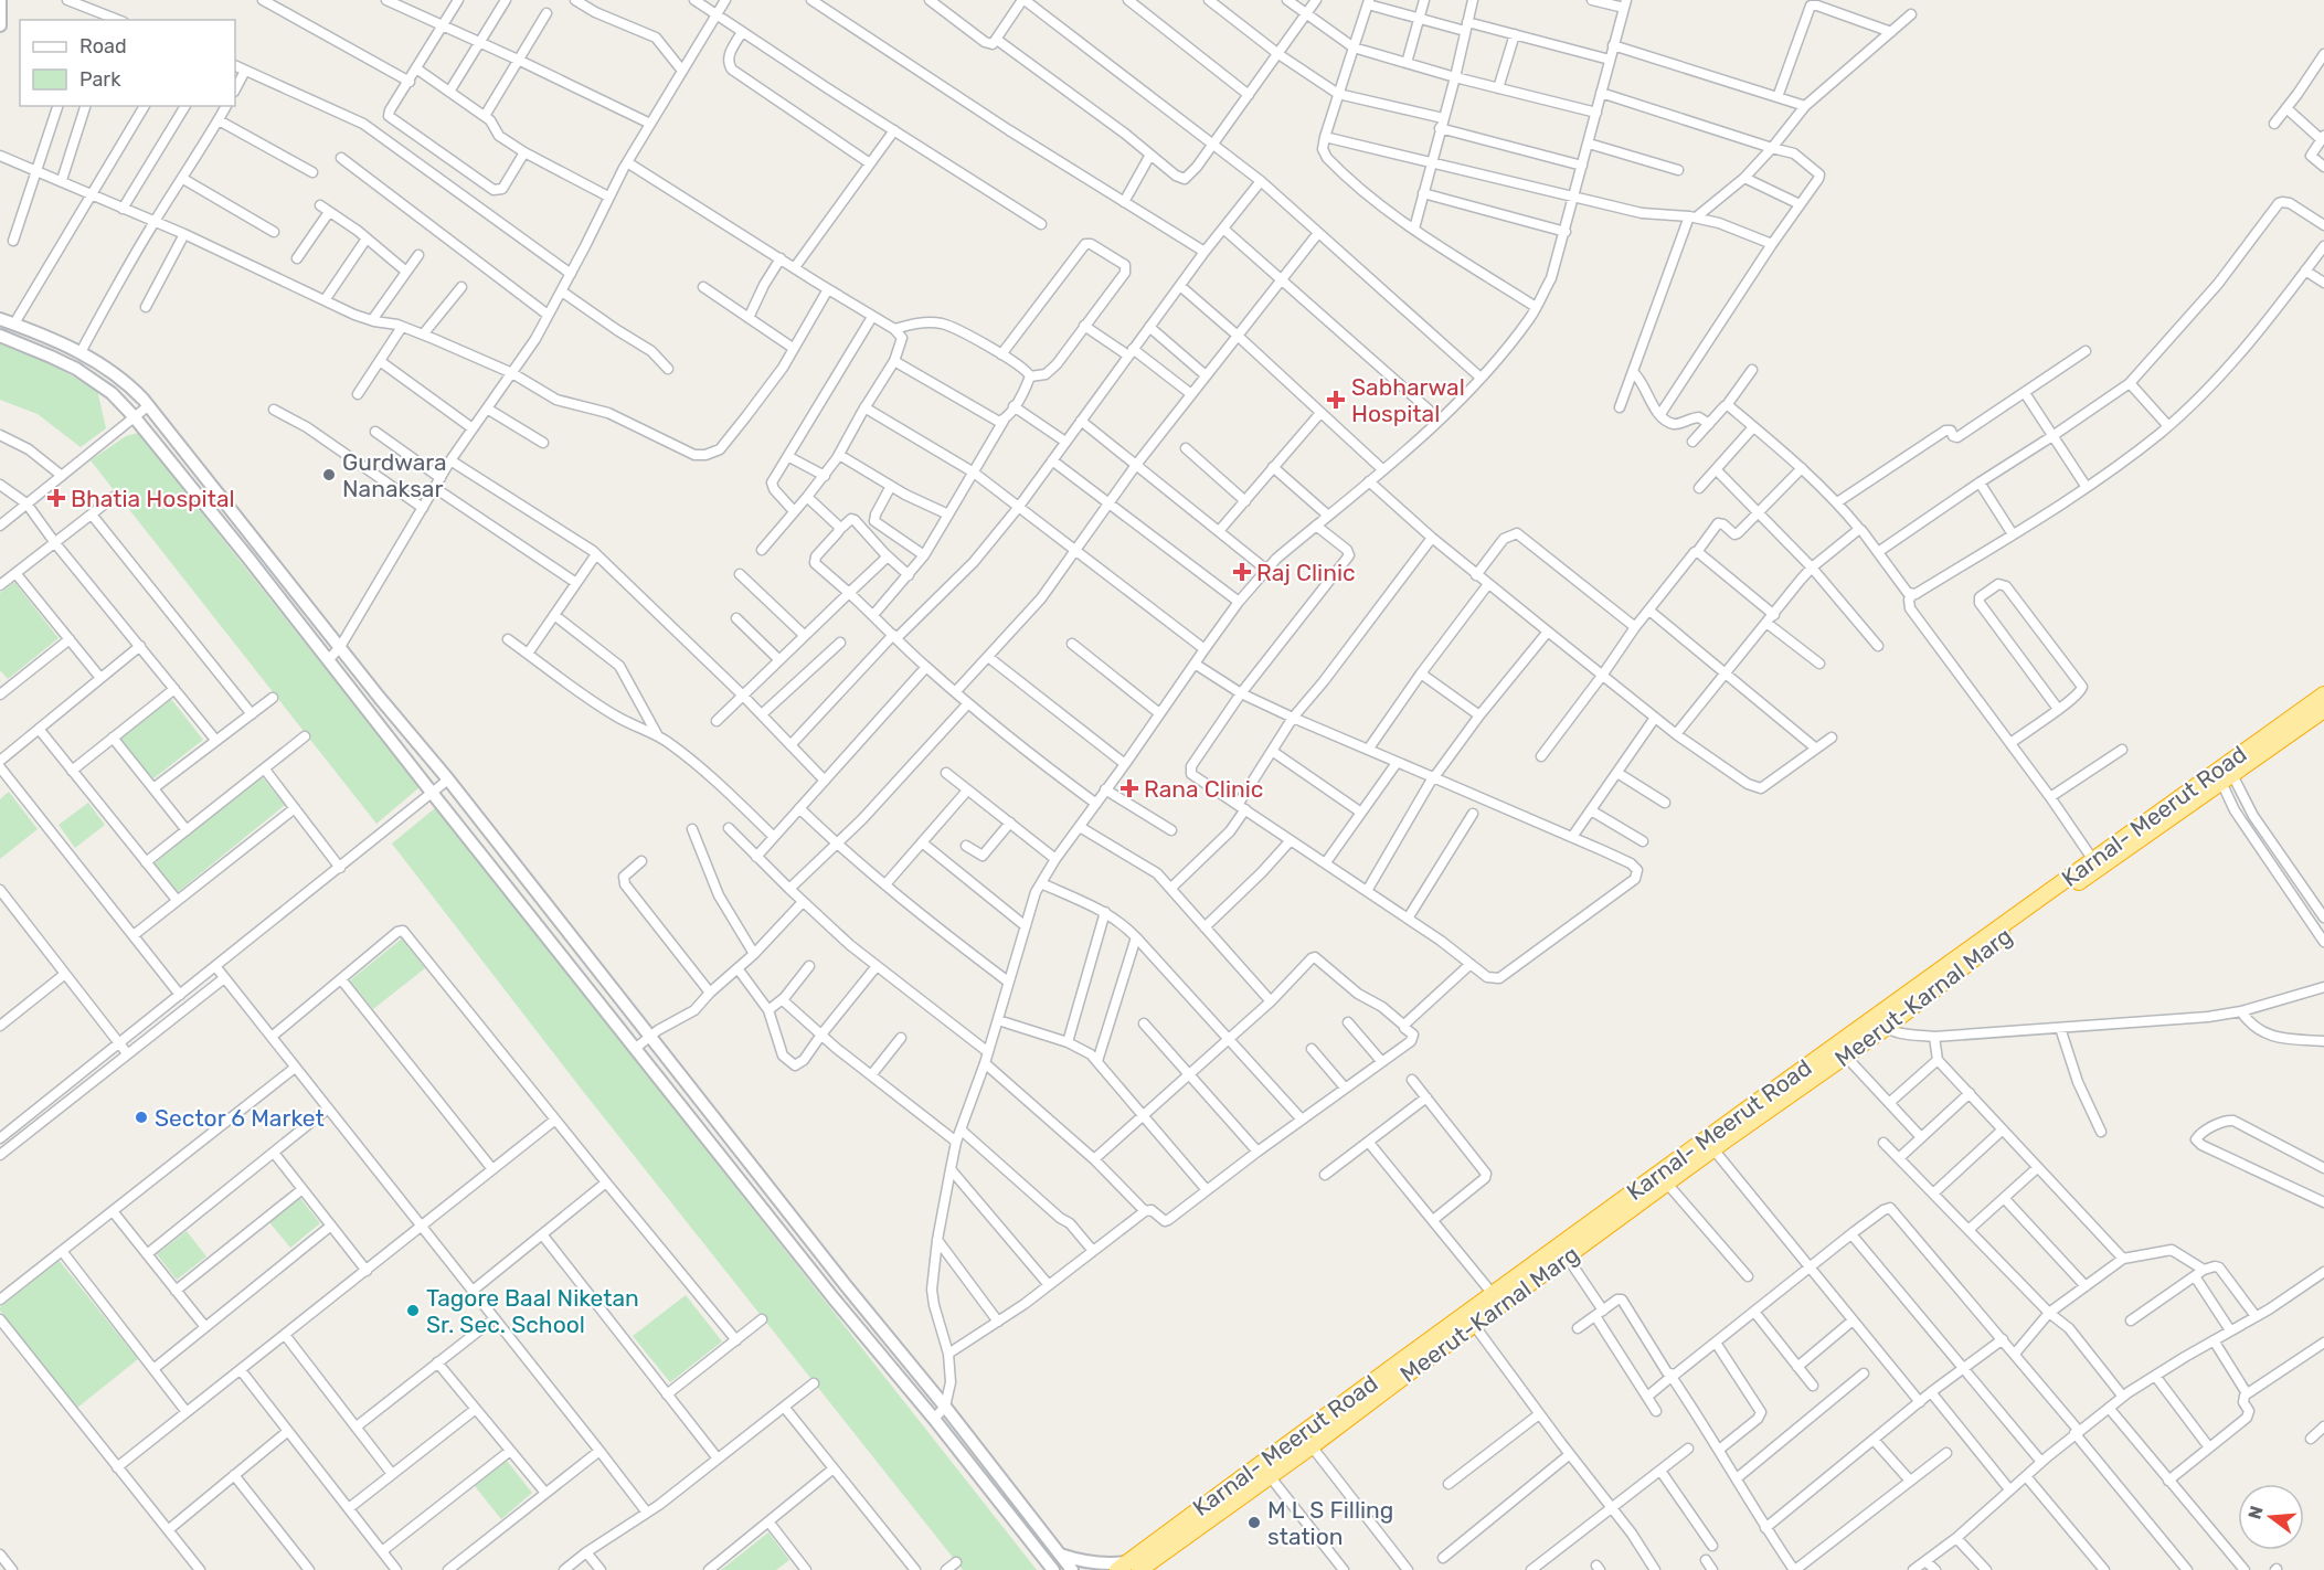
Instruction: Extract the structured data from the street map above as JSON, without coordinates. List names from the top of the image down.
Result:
{
  "streets": {
    "highway": ["Karnal- Meerut Road", "Meerut-Karnal Marg"]
  },
  "crossings": [
    ["Karnal- Meerut Road", "Meerut-Karnal Marg"]
  ],
  "places": {
    "health": [
      "Sabharwal Hospital",
      "Bhatia Hospital",
      "Raj Clinic",
      "Rana Clinic"
    ],
    "other": [
      "Gurdwara Nanaksar",
      "Sector 6 Market",
      "Tagore Baal Niketan Sr. Sec. School",
      "M L S Filling station"
    ]
  },
  "legend": ["Road", "Park"],
  "north": "left"
}
